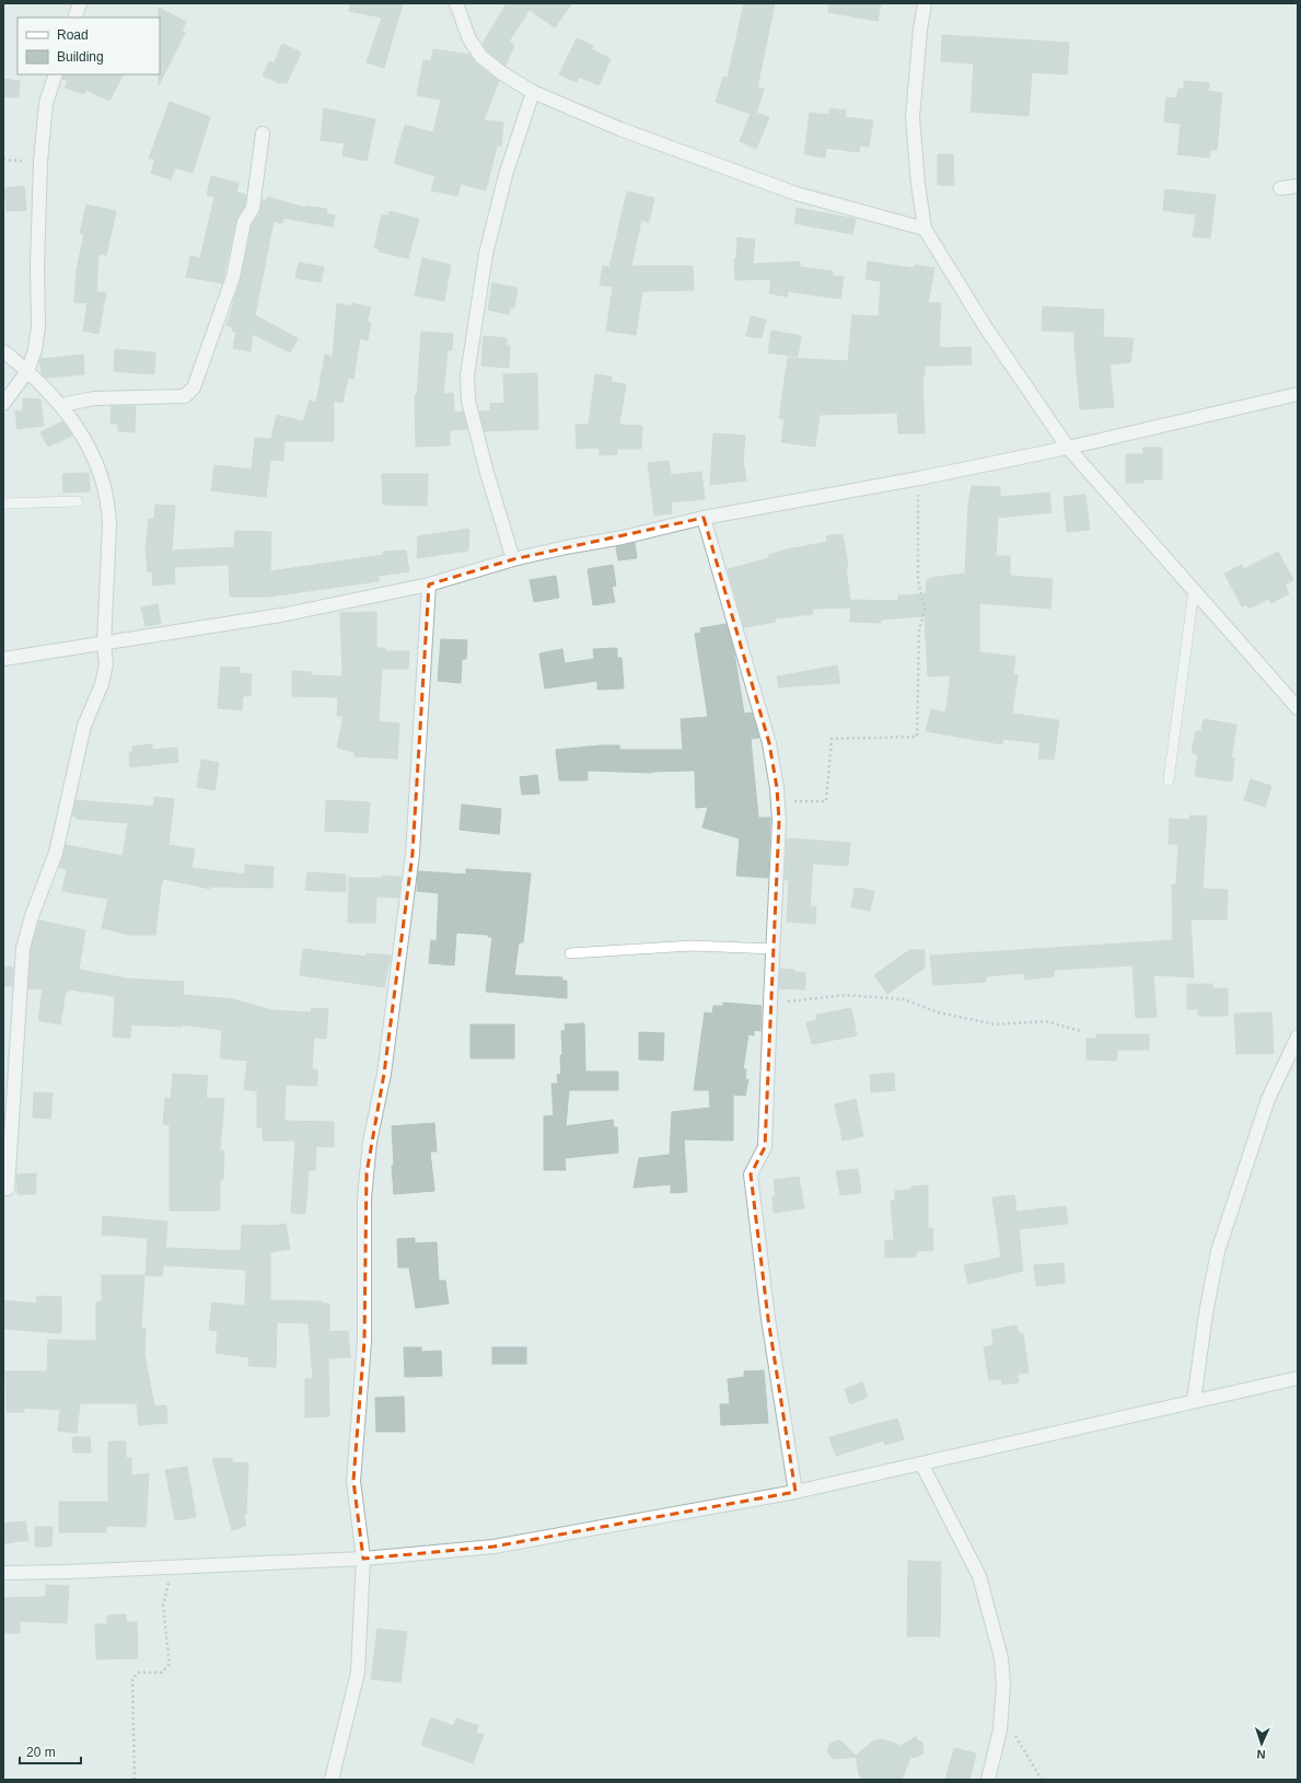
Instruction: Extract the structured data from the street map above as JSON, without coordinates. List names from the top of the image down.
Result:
{
  "legend": ["Road", "Building"],
  "scale_bar": "20 m",
  "north": "bottom"
}
